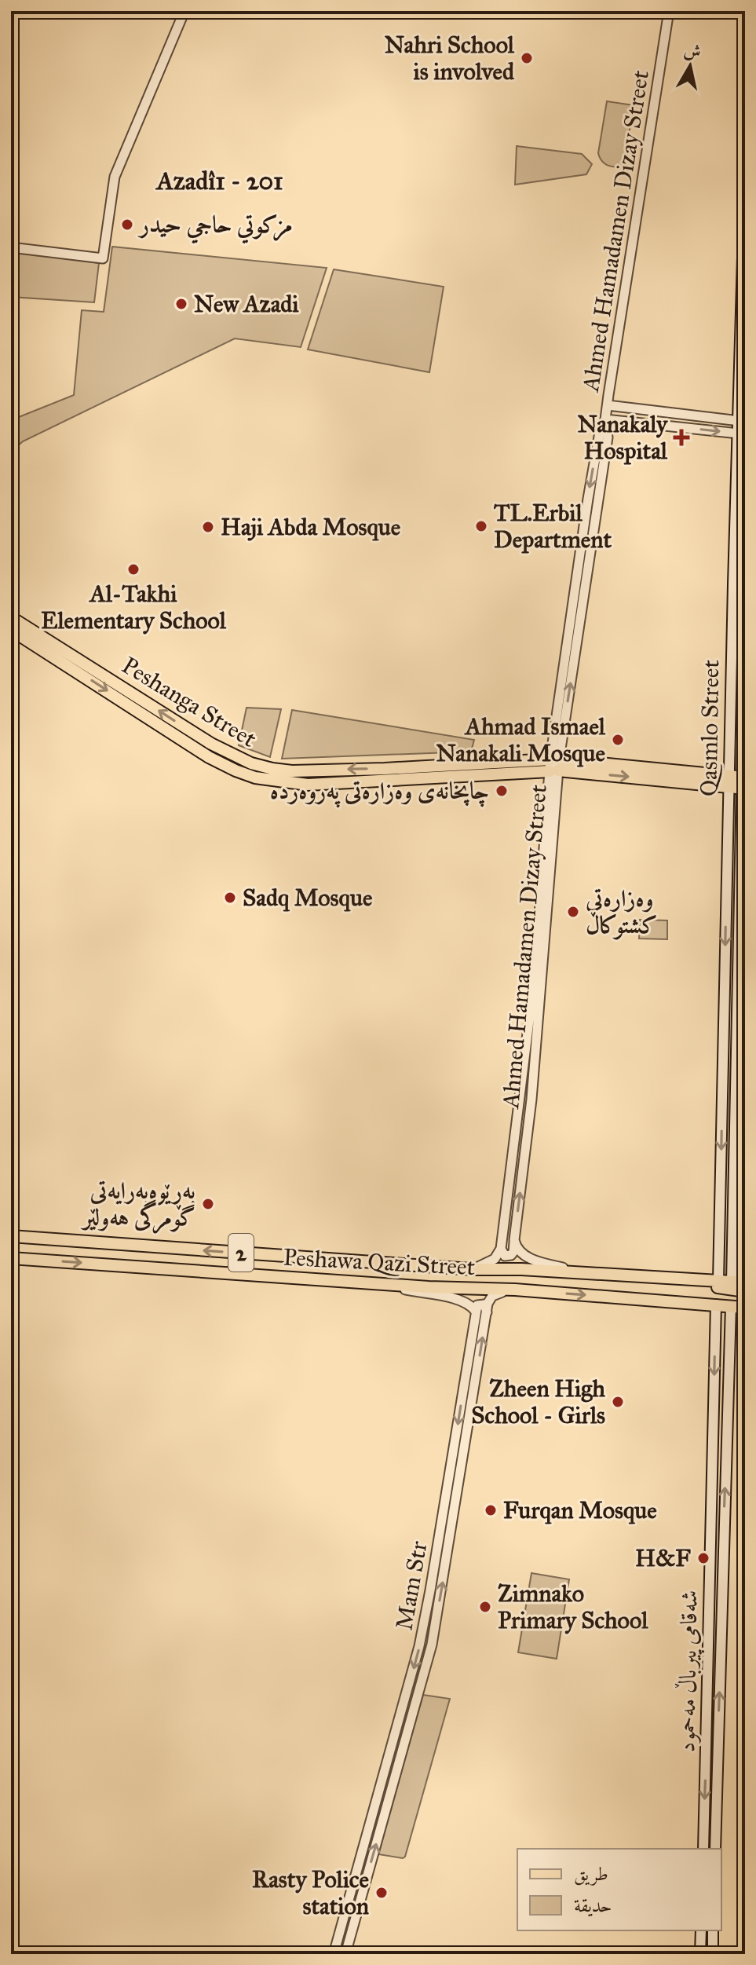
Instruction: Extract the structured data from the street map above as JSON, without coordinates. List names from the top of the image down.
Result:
{
  "streets": {
    "main road": [
      "Peshanga Street",
      "Qasmlo Street",
      "2",
      "Peshawa Qazi Street",
      "شەقامی پیرباڵ مەحمود"
    ],
    "street": ["Ahmed Hamadamen Dizay Street", "Mam Str"]
  },
  "crossings": [
    ["Ahmed Hamadamen Dizay Street", "Peshanga Street"],
    ["Peshanga Street", "Qasmlo Street"],
    ["Qasmlo Street", "Peshawa Qazi Street"],
    ["Peshawa Qazi Street", "شەقامی پیرباڵ مەحمود"]
  ],
  "districts": ["Azadî1 - 201"],
  "places": {
    "other": [
      "Nahri School is involved",
      "مزكوتي حاجي حيدر",
      "New Azadi",
      "TL.Erbil Department",
      "Haji Abda Mosque",
      "Al-Takhi Elementary School",
      "Ahmad Ismael Nanakali Mosque",
      "چاپخانەی وەزارەتی پەروەردە",
      "Sadq Mosque",
      "وەزارەتی کشتوکاڵ",
      "بەڕێوەبەرایەتی گومرگی هەولێر",
      "Zheen High School - Girls",
      "Furqan Mosque",
      "H&F",
      "Zimnako Primary School",
      "Rasty Police station"
    ],
    "health": ["Nanakaly Hospital"]
  },
  "legend": ["طريق", "حديقة"],
  "north": "top"
}
